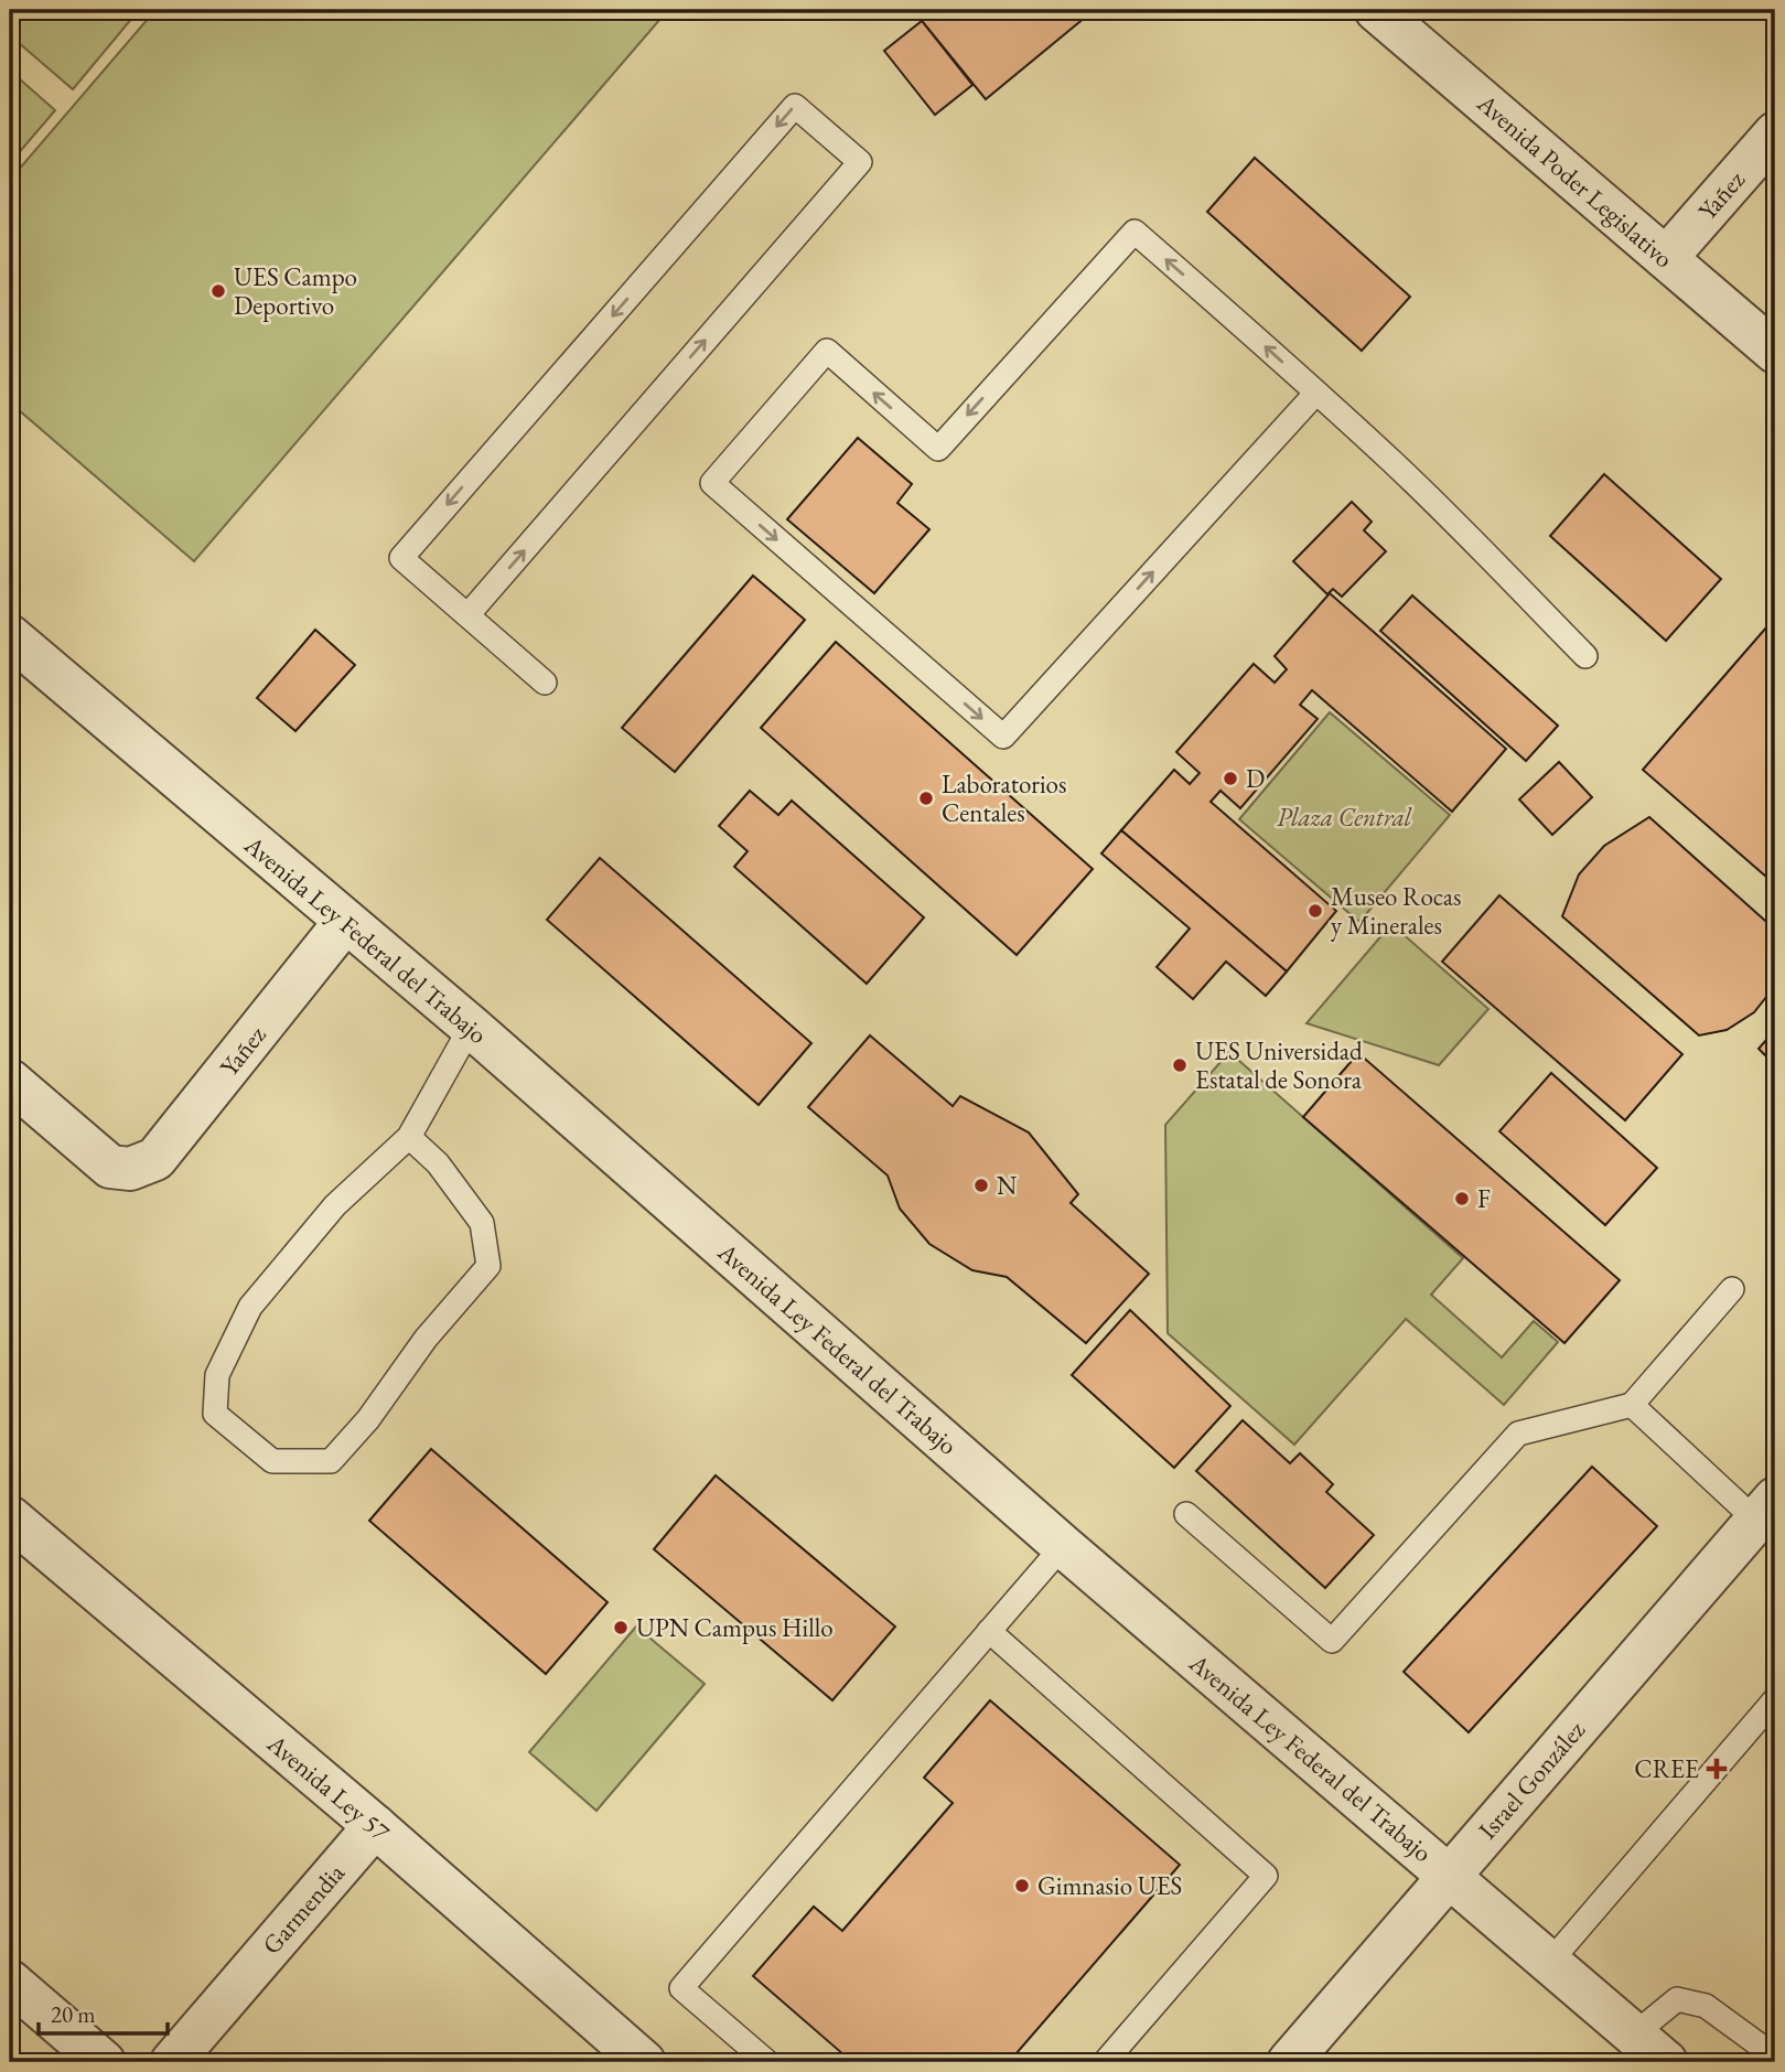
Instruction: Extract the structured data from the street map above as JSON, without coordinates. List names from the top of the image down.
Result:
{
  "streets": {
    "street": [
      "Avenida Poder Legislativo",
      "Yañez",
      "Avenida Ley Federal del Trabajo",
      "Israel González",
      "Avenida Ley 57",
      "Garmendia"
    ]
  },
  "crossings": [
    ["Avenida Poder Legislativo", "Yañez"],
    ["Yañez", "Avenida Ley Federal del Trabajo"],
    ["Avenida Ley Federal del Trabajo", "Israel González"],
    ["Avenida Ley 57", "Garmendia"]
  ],
  "parks": ["Plaza Central"],
  "places": {
    "other": [
      "UES Campo Deportivo",
      "D",
      "Laboratorios Centales",
      "Museo Rocas y Minerales",
      "UES Universidad Estatal de Sonora",
      "N",
      "F",
      "UPN Campus Hillo",
      "Gimnasio UES"
    ],
    "health": ["CREE"]
  },
  "scale_bar": "20 m"
}
